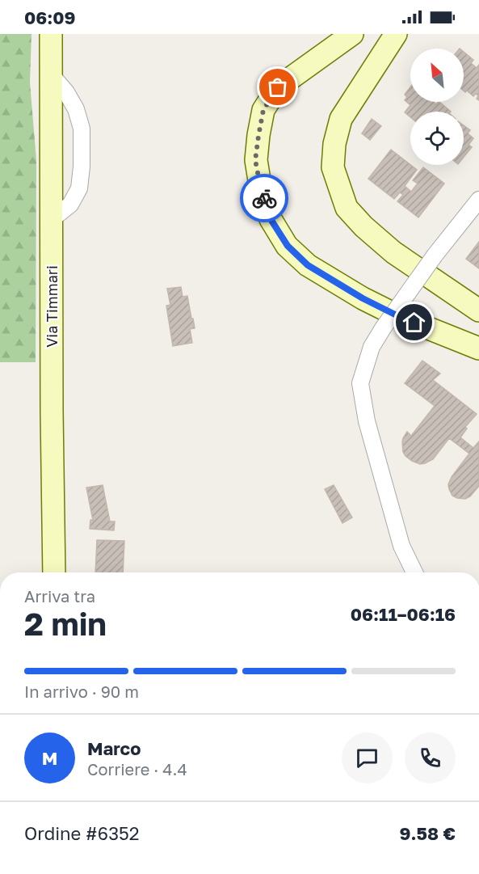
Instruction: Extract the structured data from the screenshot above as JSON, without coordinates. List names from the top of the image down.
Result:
{
  "streets": {
    "main road": ["Via Timmari"]
  },
  "north": "top left",
  "page": {
    "status": "06:09",
    "heading": ["2 min", "Arriva tra", "06:11–06:16"],
    "panel": [
      "Marco",
      "Corriere · 4.4",
      "Ordine #6352",
      "9.58 €"
    ],
    "bar": "In arrivo · 90 m",
    "round": "M"
  }
}
